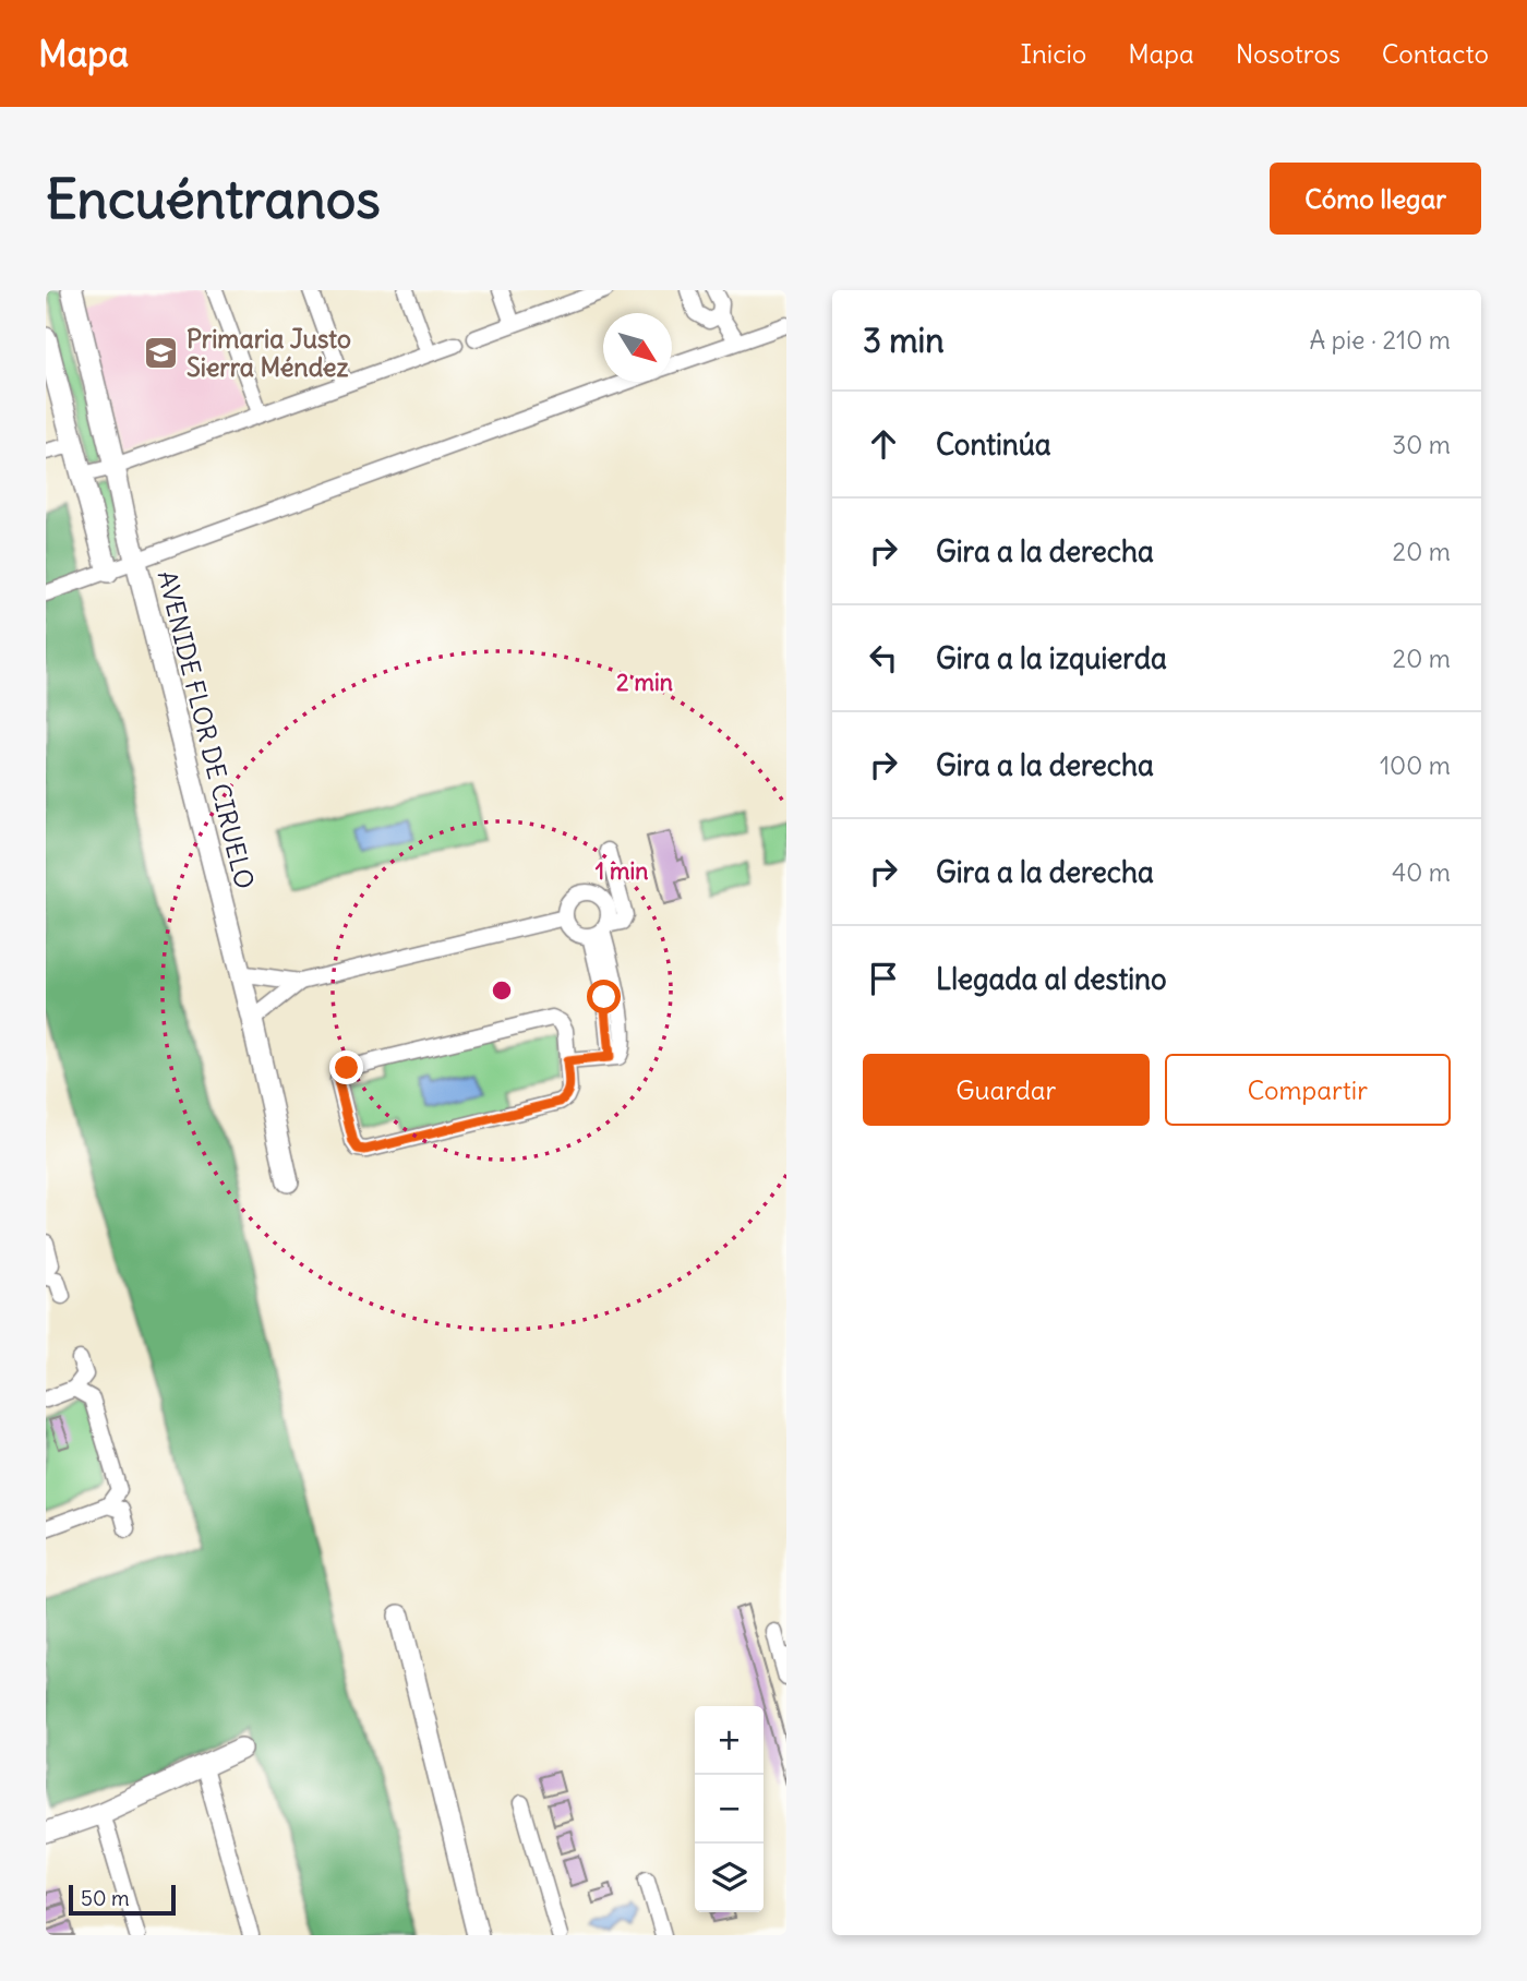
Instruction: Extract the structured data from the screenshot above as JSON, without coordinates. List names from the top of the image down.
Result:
{
  "streets": {
    "main road": ["AVENIDE FLOR DE CIRUELO"]
  },
  "places": {
    "school or university": ["Primaria Justo Sierra Méndez"]
  },
  "scale_bar": "50 m",
  "north": "bottom right",
  "page": {
    "header": "Mapa",
    "nav": [
      "Inicio",
      "Mapa",
      "Nosotros",
      "Contacto"
    ],
    "buttons": [
      "Cómo llegar",
      ["Guardar", "Compartir"]
    ],
    "title": "Encuéntranos",
    "heading": ["3 min", "A pie · 210 m"],
    "list": [
      ["Continúa", "30 m"],
      ["Gira a la derecha", "20 m"],
      ["Gira a la izquierda", "20 m"],
      ["Gira a la derecha", "100 m"],
      ["Gira a la derecha", "40 m"],
      "Llegada al destino"
    ],
    "map_buttons": ["+", "−"],
    "scale": "50 m"
  },
  "rings": ["2 min", "1 min"]
}
